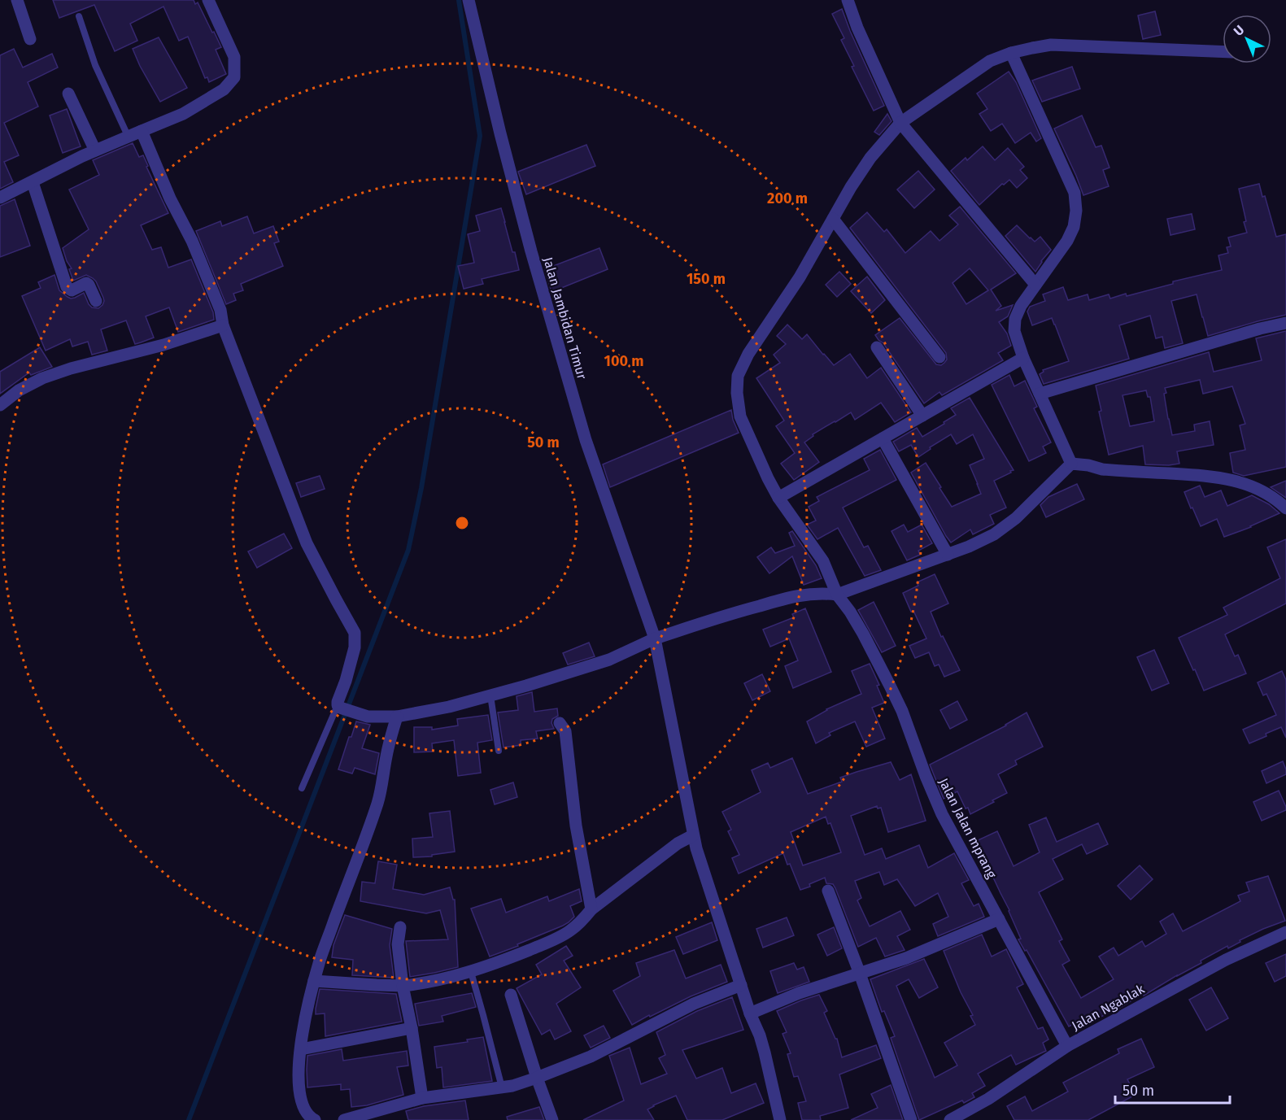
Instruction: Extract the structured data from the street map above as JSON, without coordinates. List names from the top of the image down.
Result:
{
  "streets": {
    "street": ["Jalan Jambidan Timur", "Jalan Jalan mprang", "Jalan Ngablak"]
  },
  "crossings": [
    ["Jalan Jalan mprang", "Jalan Ngablak"]
  ],
  "scale_bar": "50 m",
  "north": "top left",
  "rings": [
    "200 m",
    "150 m",
    "100 m",
    "50 m"
  ]
}
